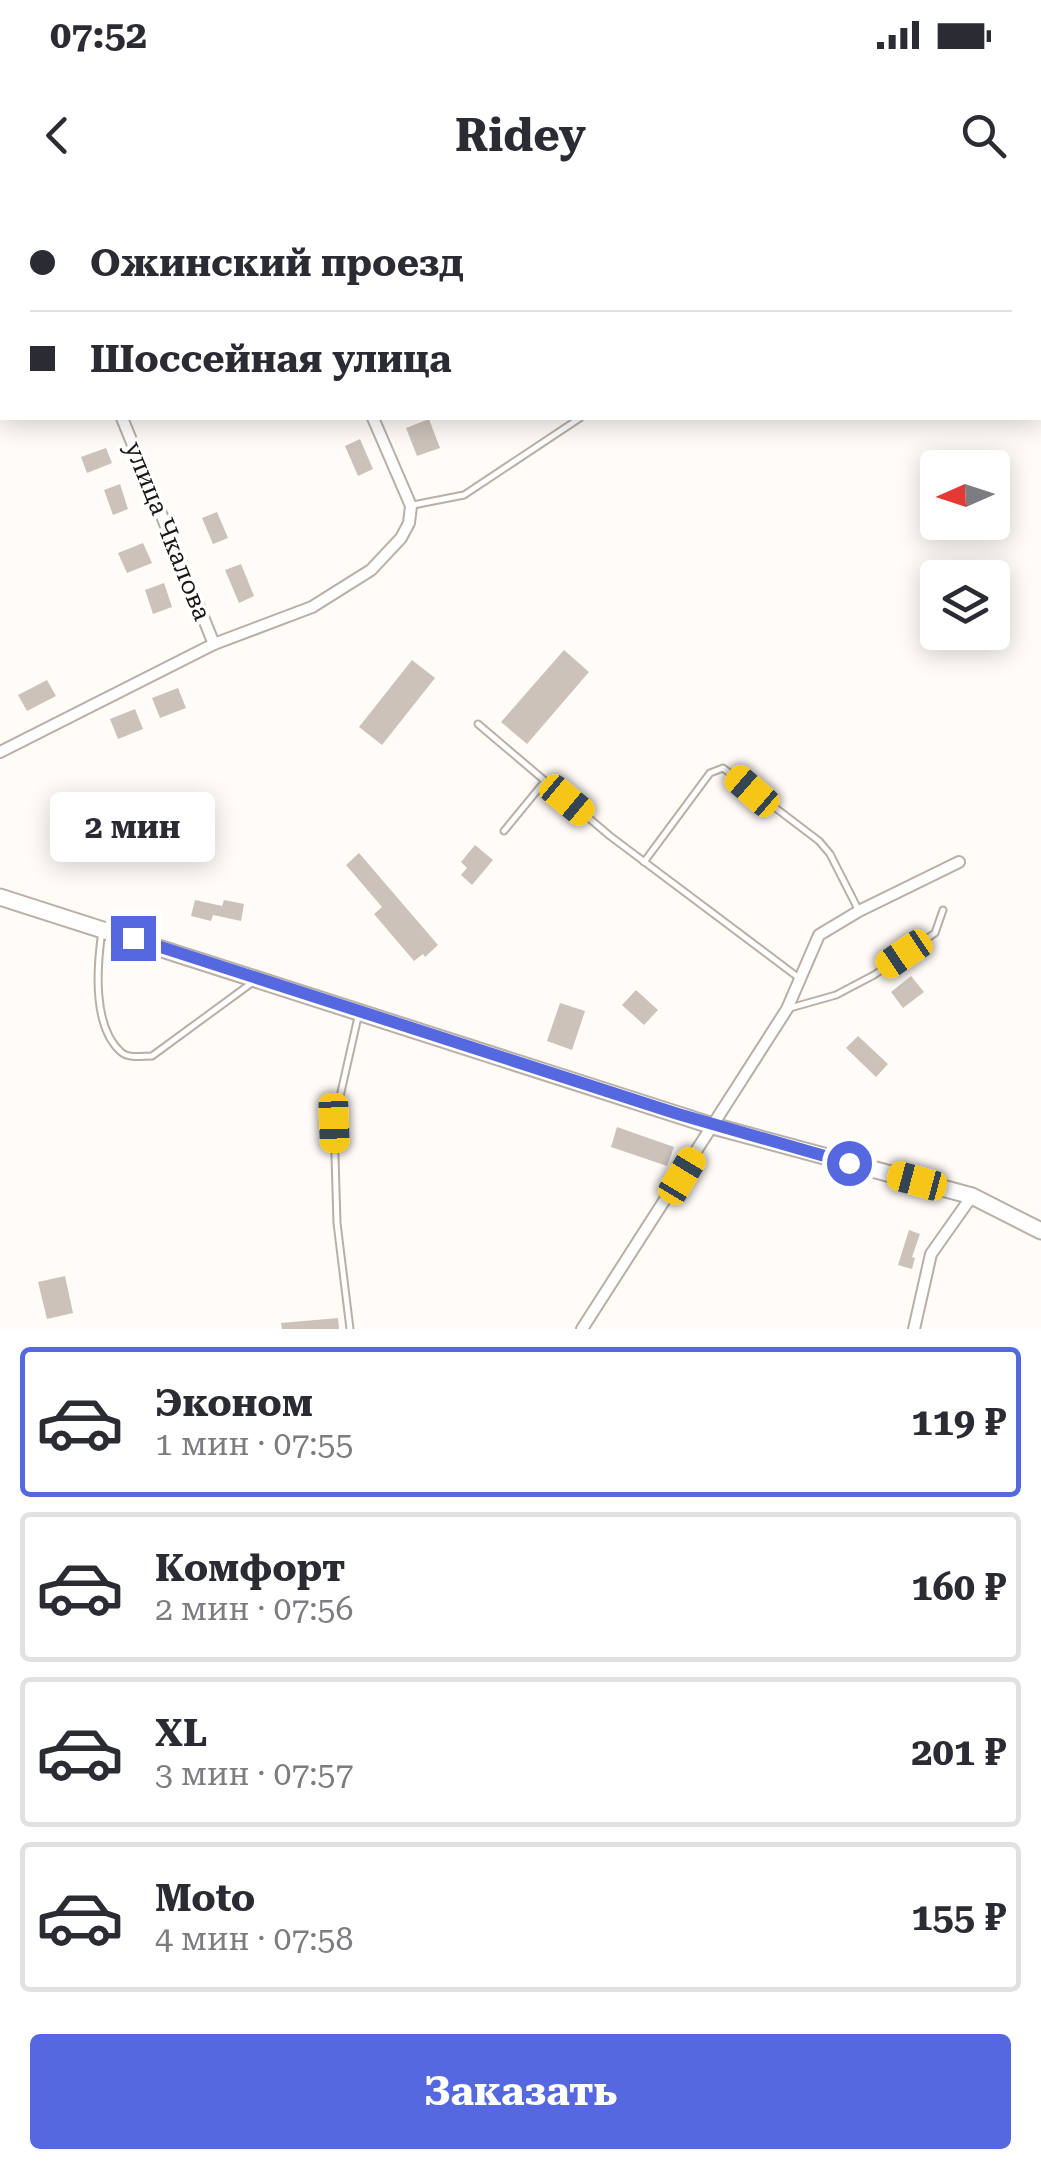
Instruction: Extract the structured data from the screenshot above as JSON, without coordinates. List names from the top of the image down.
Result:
{
  "streets": {
    "street": ["улица Чкалова"]
  },
  "north": "left",
  "page": {
    "status": "07:52",
    "header": "Ridey",
    "banner": ["Ожинский проезд", "Шоссейная улица"],
    "bubble": "2 мин",
    "list": [
      {
        "name": "Эконом",
        "note": "1 мин · 07:55",
        "value": "119 ₽"
      },
      {
        "name": "Комфорт",
        "note": "2 мин · 07:56",
        "value": "160 ₽"
      },
      {
        "name": "XL",
        "note": "3 мин · 07:57",
        "value": "201 ₽"
      },
      {
        "name": "Moto",
        "note": "4 мин · 07:58",
        "value": "155 ₽"
      }
    ],
    "buttons": "Заказать"
  }
}
